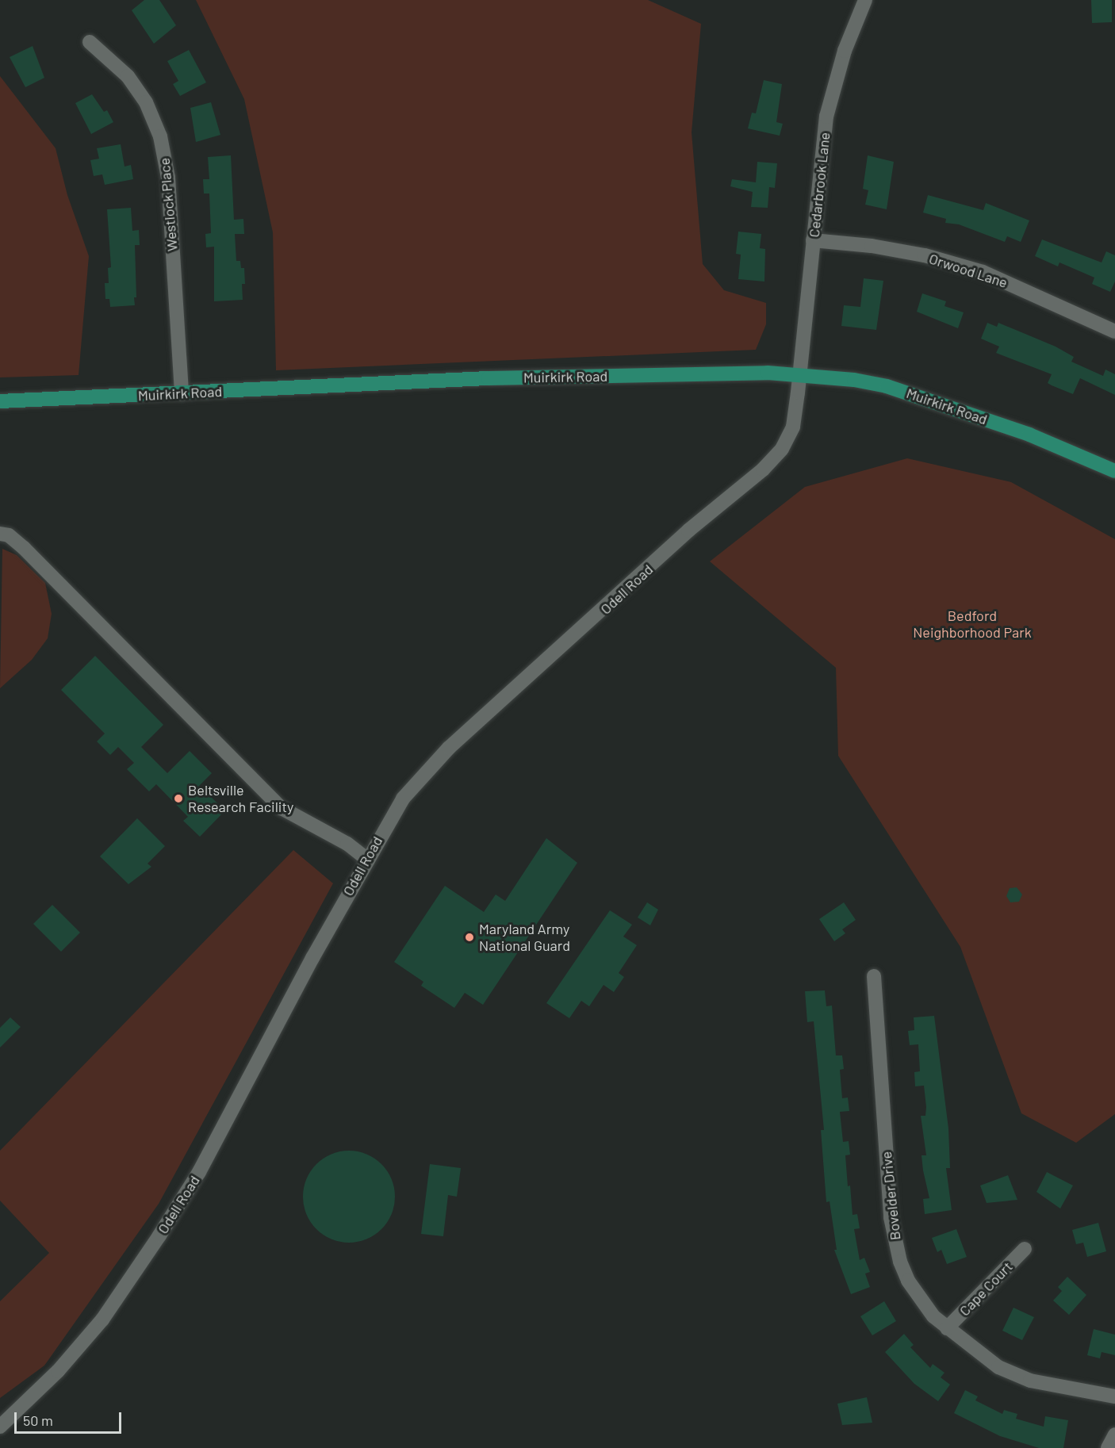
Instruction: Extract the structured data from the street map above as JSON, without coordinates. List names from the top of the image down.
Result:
{
  "streets": {
    "main road": ["Muirkirk Road"],
    "street": [
      "Cedarbrook Lane",
      "Westlock Place",
      "Orwood Lane",
      "Odell Road",
      "Bovelder Drive",
      "Cape Court"
    ]
  },
  "crossings": [
    ["Cedarbrook Lane", "Orwood Lane"],
    ["Cedarbrook Lane", "Muirkirk Road"],
    ["Cedarbrook Lane", "Odell Road"],
    ["Westlock Place", "Muirkirk Road"],
    ["Muirkirk Road", "Odell Road"],
    ["Bovelder Drive", "Cape Court"]
  ],
  "parks": ["Bedford Neighborhood Park"],
  "places": ["Beltsville Research Facility", "Maryland Army National Guard"],
  "scale_bar": "50 m"
}
